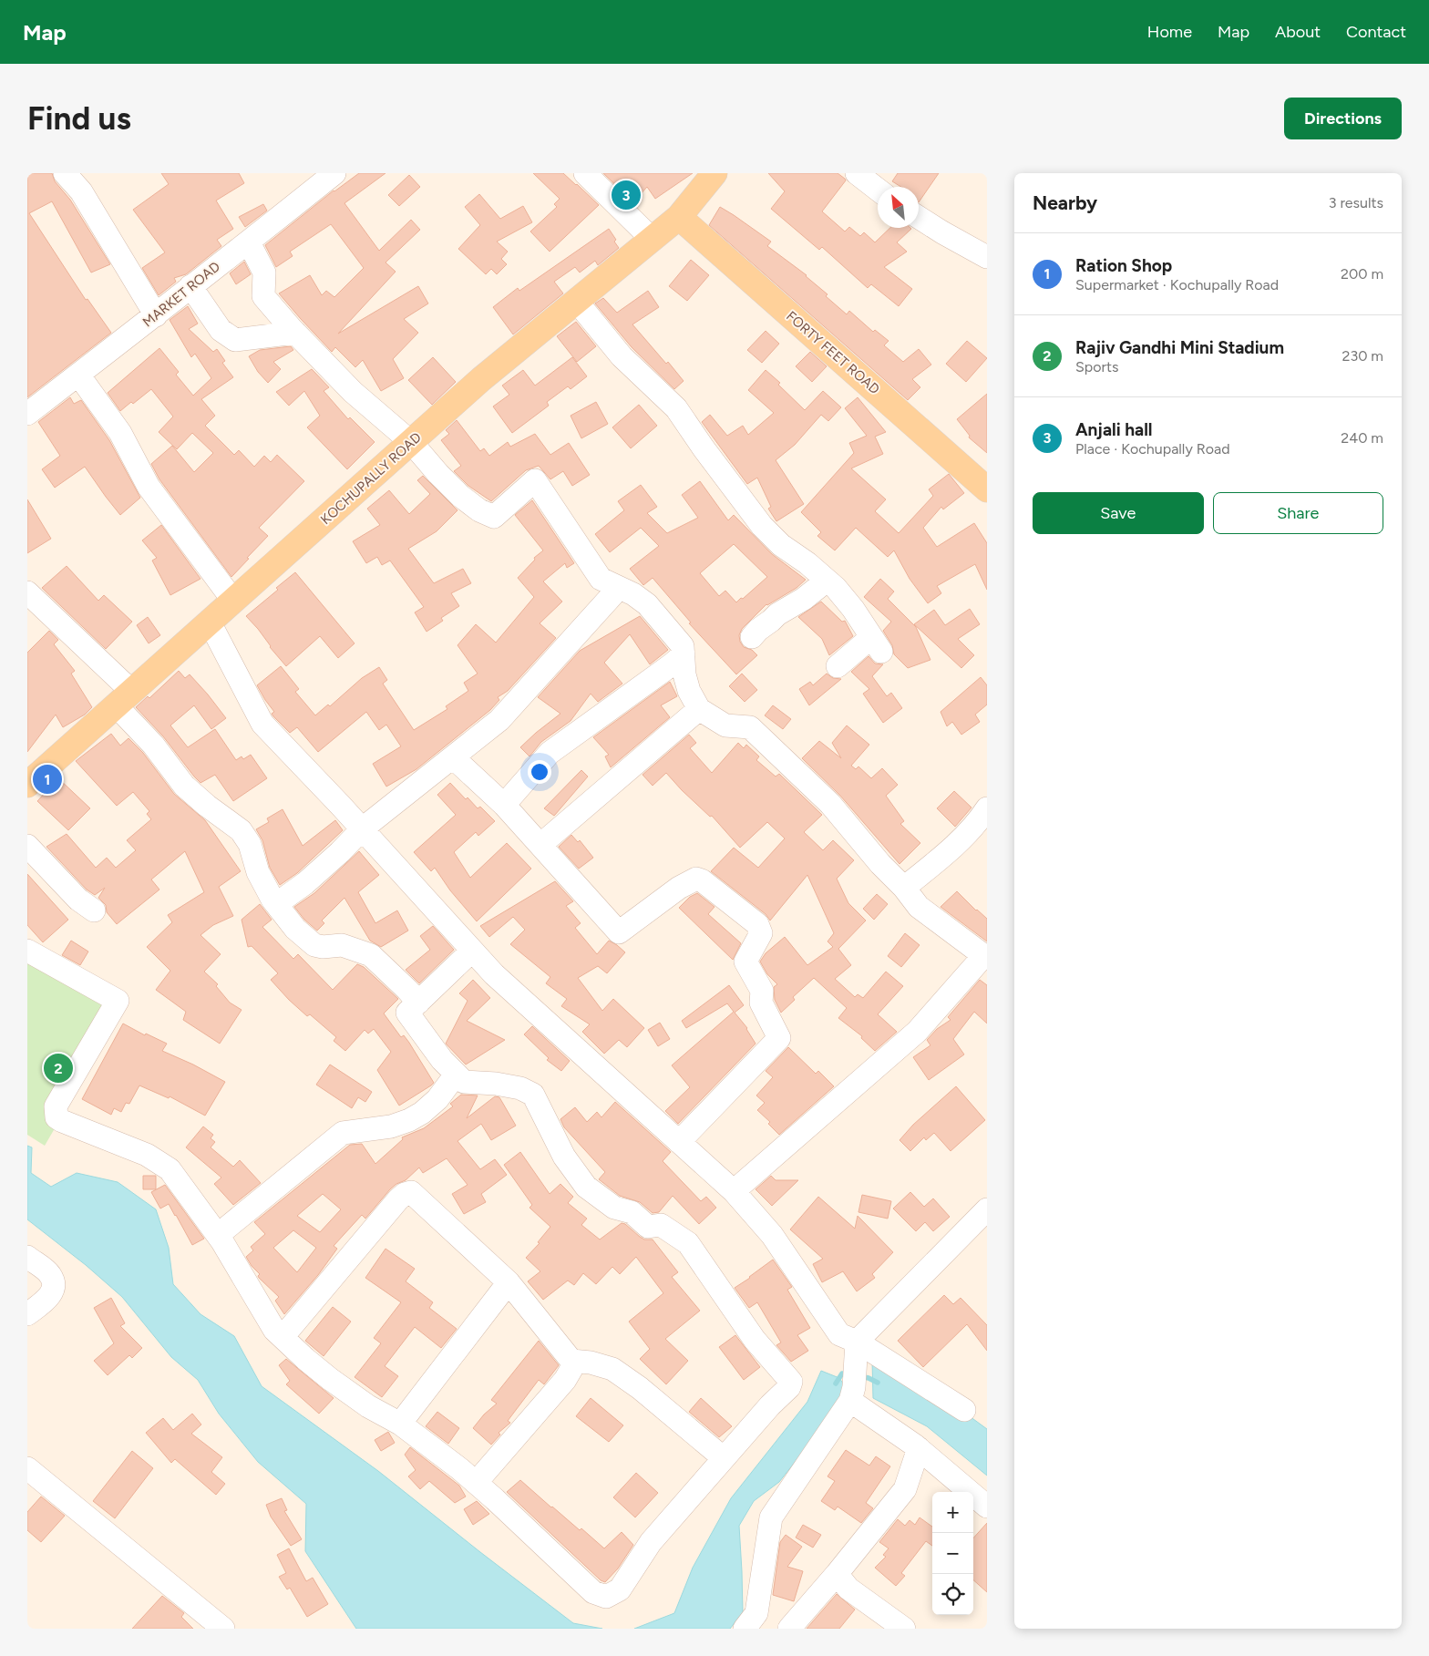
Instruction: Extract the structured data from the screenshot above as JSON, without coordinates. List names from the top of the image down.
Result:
{
  "streets": {
    "main road": ["FORTY FEET ROAD", "KOCHUPALLY ROAD"],
    "street": ["MARKET ROAD"]
  },
  "crossings": [
    ["FORTY FEET ROAD", "KOCHUPALLY ROAD"]
  ],
  "north": "top left",
  "page": {
    "header": "Map",
    "nav": [
      "Home",
      "Map",
      "About",
      "Contact"
    ],
    "buttons": [
      "Directions",
      ["Save", "Share"]
    ],
    "title": "Find us",
    "heading": ["Nearby", "3 results"],
    "pins": ["3", "1", "2"],
    "list": [
      {
        "mark": "1",
        "name": "Ration Shop",
        "note": "Supermarket · Kochupally Road",
        "value": "200 m"
      },
      {
        "mark": "2",
        "name": "Rajiv Gandhi Mini Stadium",
        "note": "Sports",
        "value": "230 m"
      },
      {
        "mark": "3",
        "name": "Anjali hall",
        "note": "Place · Kochupally Road",
        "value": "240 m"
      }
    ],
    "map_buttons": ["+", "−"]
  }
}
